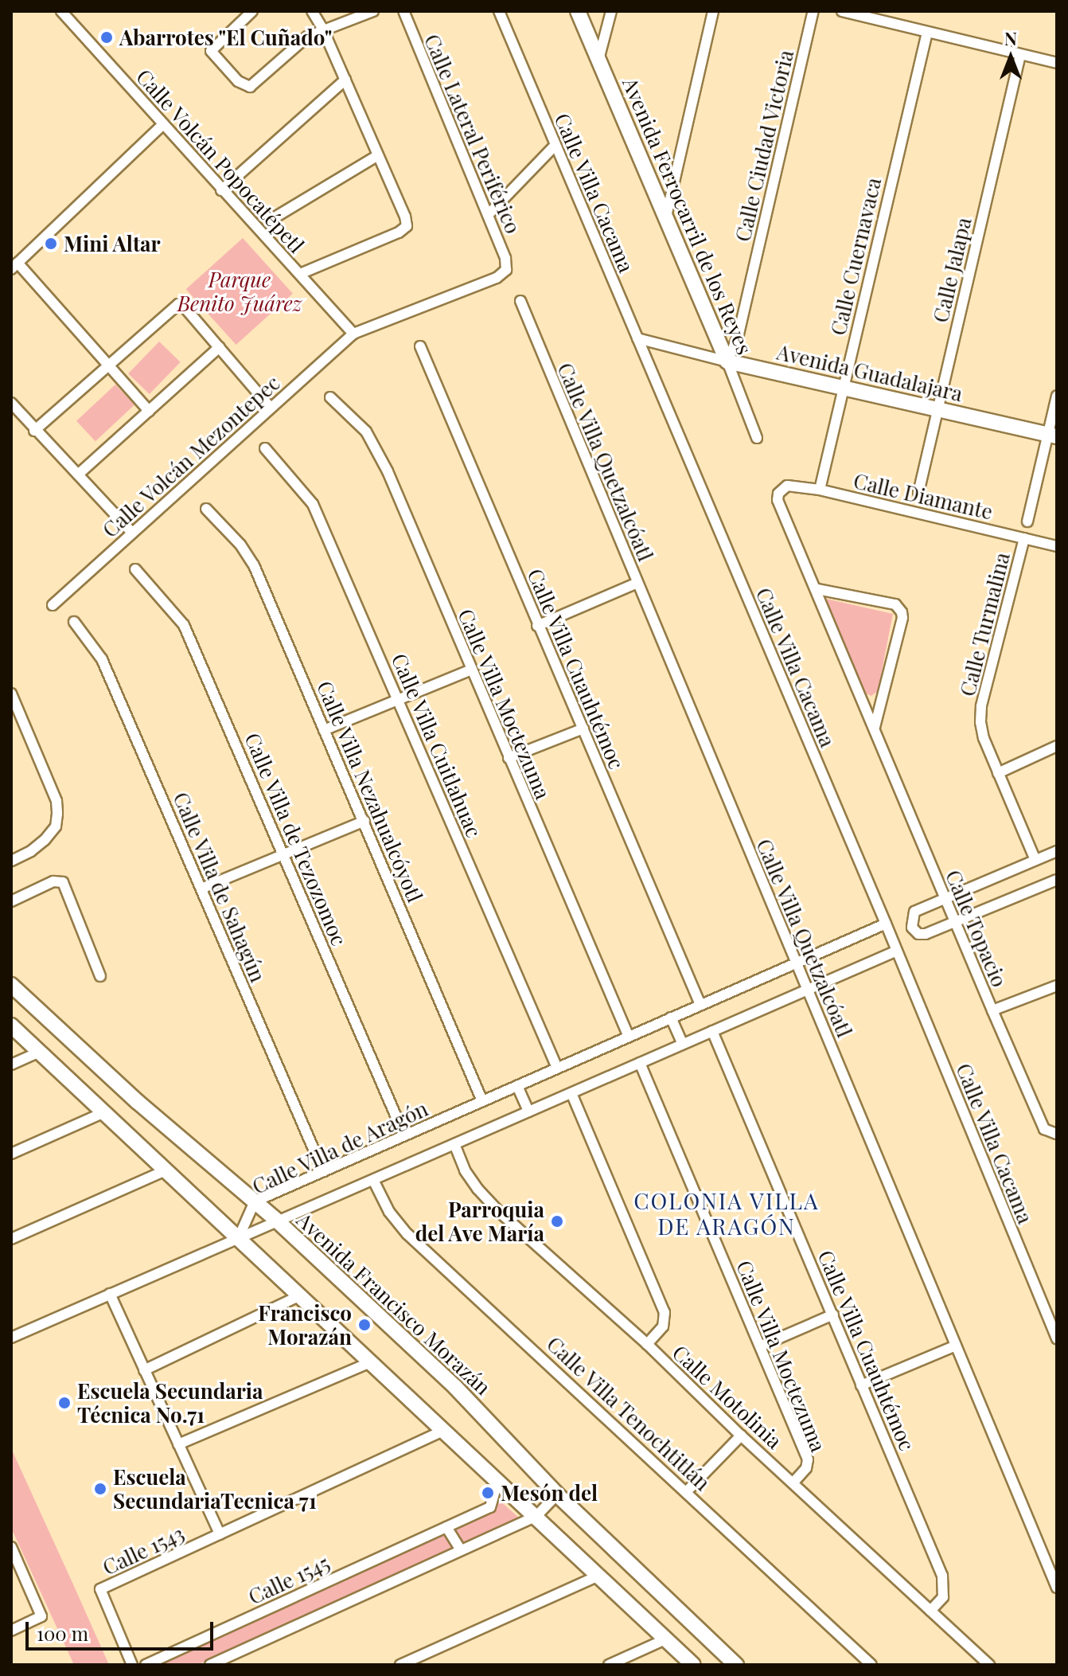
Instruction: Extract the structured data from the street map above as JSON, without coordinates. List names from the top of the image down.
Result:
{
  "streets": {
    "street": [
      "Calle Lateral Periférico",
      "Calle Ciudad Victoria",
      "Calle Volcán Popocatépetl",
      "Calle Villa Cacama",
      "Avenida Ferrocarril de los Reyes",
      "Calle Cuernavaca",
      "Calle Jalapa",
      "Avenida Guadalajara",
      "Calle Volcán Mezontepec",
      "Calle Villa Quetzalcóatl",
      "Calle Diamante",
      "Calle Turmalina",
      "Calle Villa Cuauhtémoc",
      "Calle Villa Moctezuma",
      "Calle Villa Cuitlahuac",
      "Calle Villa Nezahualcóyotl",
      "Calle Villa de Tezozomoc",
      "Calle Villa de Sahagún",
      "Calle Topacio",
      "Calle Villa de Aragón",
      "Avenida Francisco Morazán",
      "Calle Motolinia",
      "Calle Villa Tenochtitlán",
      "Calle 1543",
      "Calle 1545"
    ]
  },
  "crossings": [
    ["Calle Lateral Periférico", "Calle Volcán Popocatépetl"],
    ["Calle Lateral Periférico", "Calle Volcán Mezontepec"],
    ["Calle Ciudad Victoria", "Avenida Ferrocarril de los Reyes"],
    ["Calle Ciudad Victoria", "Avenida Guadalajara"],
    ["Calle Volcán Popocatépetl", "Calle Volcán Mezontepec"],
    ["Calle Villa Cacama", "Avenida Guadalajara"],
    ["Calle Villa Cacama", "Calle Villa de Aragón"],
    ["Avenida Ferrocarril de los Reyes", "Avenida Guadalajara"],
    ["Calle Cuernavaca", "Avenida Guadalajara"],
    ["Calle Cuernavaca", "Calle Diamante"],
    ["Calle Jalapa", "Avenida Guadalajara"],
    ["Calle Villa Quetzalcóatl", "Calle Villa de Aragón"],
    ["Calle Diamante", "Calle Turmalina"],
    ["Calle Diamante", "Calle Topacio"],
    ["Calle Villa Cuauhtémoc", "Calle Villa de Aragón"],
    ["Calle Villa Cuauhtémoc", "Calle Motolinia"],
    ["Calle Villa Moctezuma", "Calle Villa de Aragón"],
    ["Calle Villa Moctezuma", "Calle Motolinia"],
    ["Calle Villa Cuitlahuac", "Calle Villa de Aragón"],
    ["Calle Villa Nezahualcóyotl", "Calle Villa de Aragón"],
    ["Calle Villa de Tezozomoc", "Calle Villa de Aragón"],
    ["Calle Villa de Sahagún", "Calle Villa de Aragón"],
    ["Calle Villa de Aragón", "Avenida Francisco Morazán"],
    ["Calle Villa de Aragón", "Calle Motolinia"],
    ["Calle Villa de Aragón", "Calle Villa Tenochtitlán"]
  ],
  "districts": ["COLONIA VILLA DE ARAGÓN"],
  "parks": ["Parque Benito Juárez"],
  "places": [
    "Abarrotes \"El Cuñado\"",
    "Mini Altar",
    "Parroquia del Ave María",
    "Francisco Morazán",
    "Escuela Secundaria Técnica No.71",
    "Escuela SecundariaTecnica 71",
    "Mesón del"
  ],
  "scale_bar": "100 m",
  "north": "top"
}
